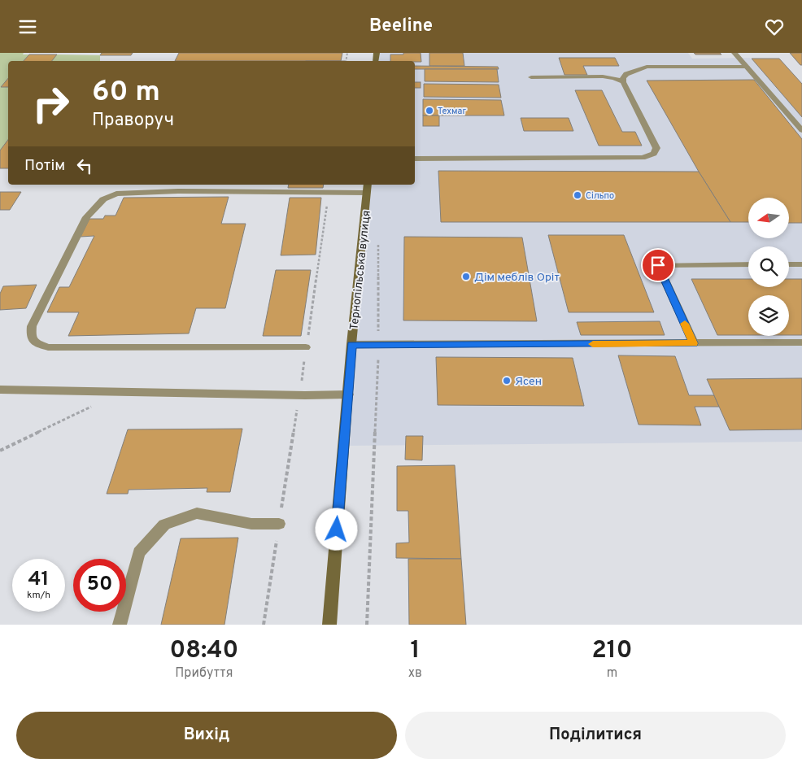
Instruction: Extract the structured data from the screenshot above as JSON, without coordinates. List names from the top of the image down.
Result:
{
  "streets": {
    "main road": ["Тернопільська вулиця"]
  },
  "places": [
    "Техмаг",
    "Сільпо",
    "Дім меблів Оріт",
    "Ясен"
  ],
  "north": "left",
  "page": {
    "header": "Beeline",
    "turn": ["60 m", "Праворуч"],
    "then": "Потім",
    "speed": "41 km/h",
    "limit": "50",
    "eta": [
      "08:40",
      "Прибуття",
      "1",
      "хв",
      "210",
      "m"
    ],
    "buttons": ["Вихід", "Поділитися"]
  }
}
